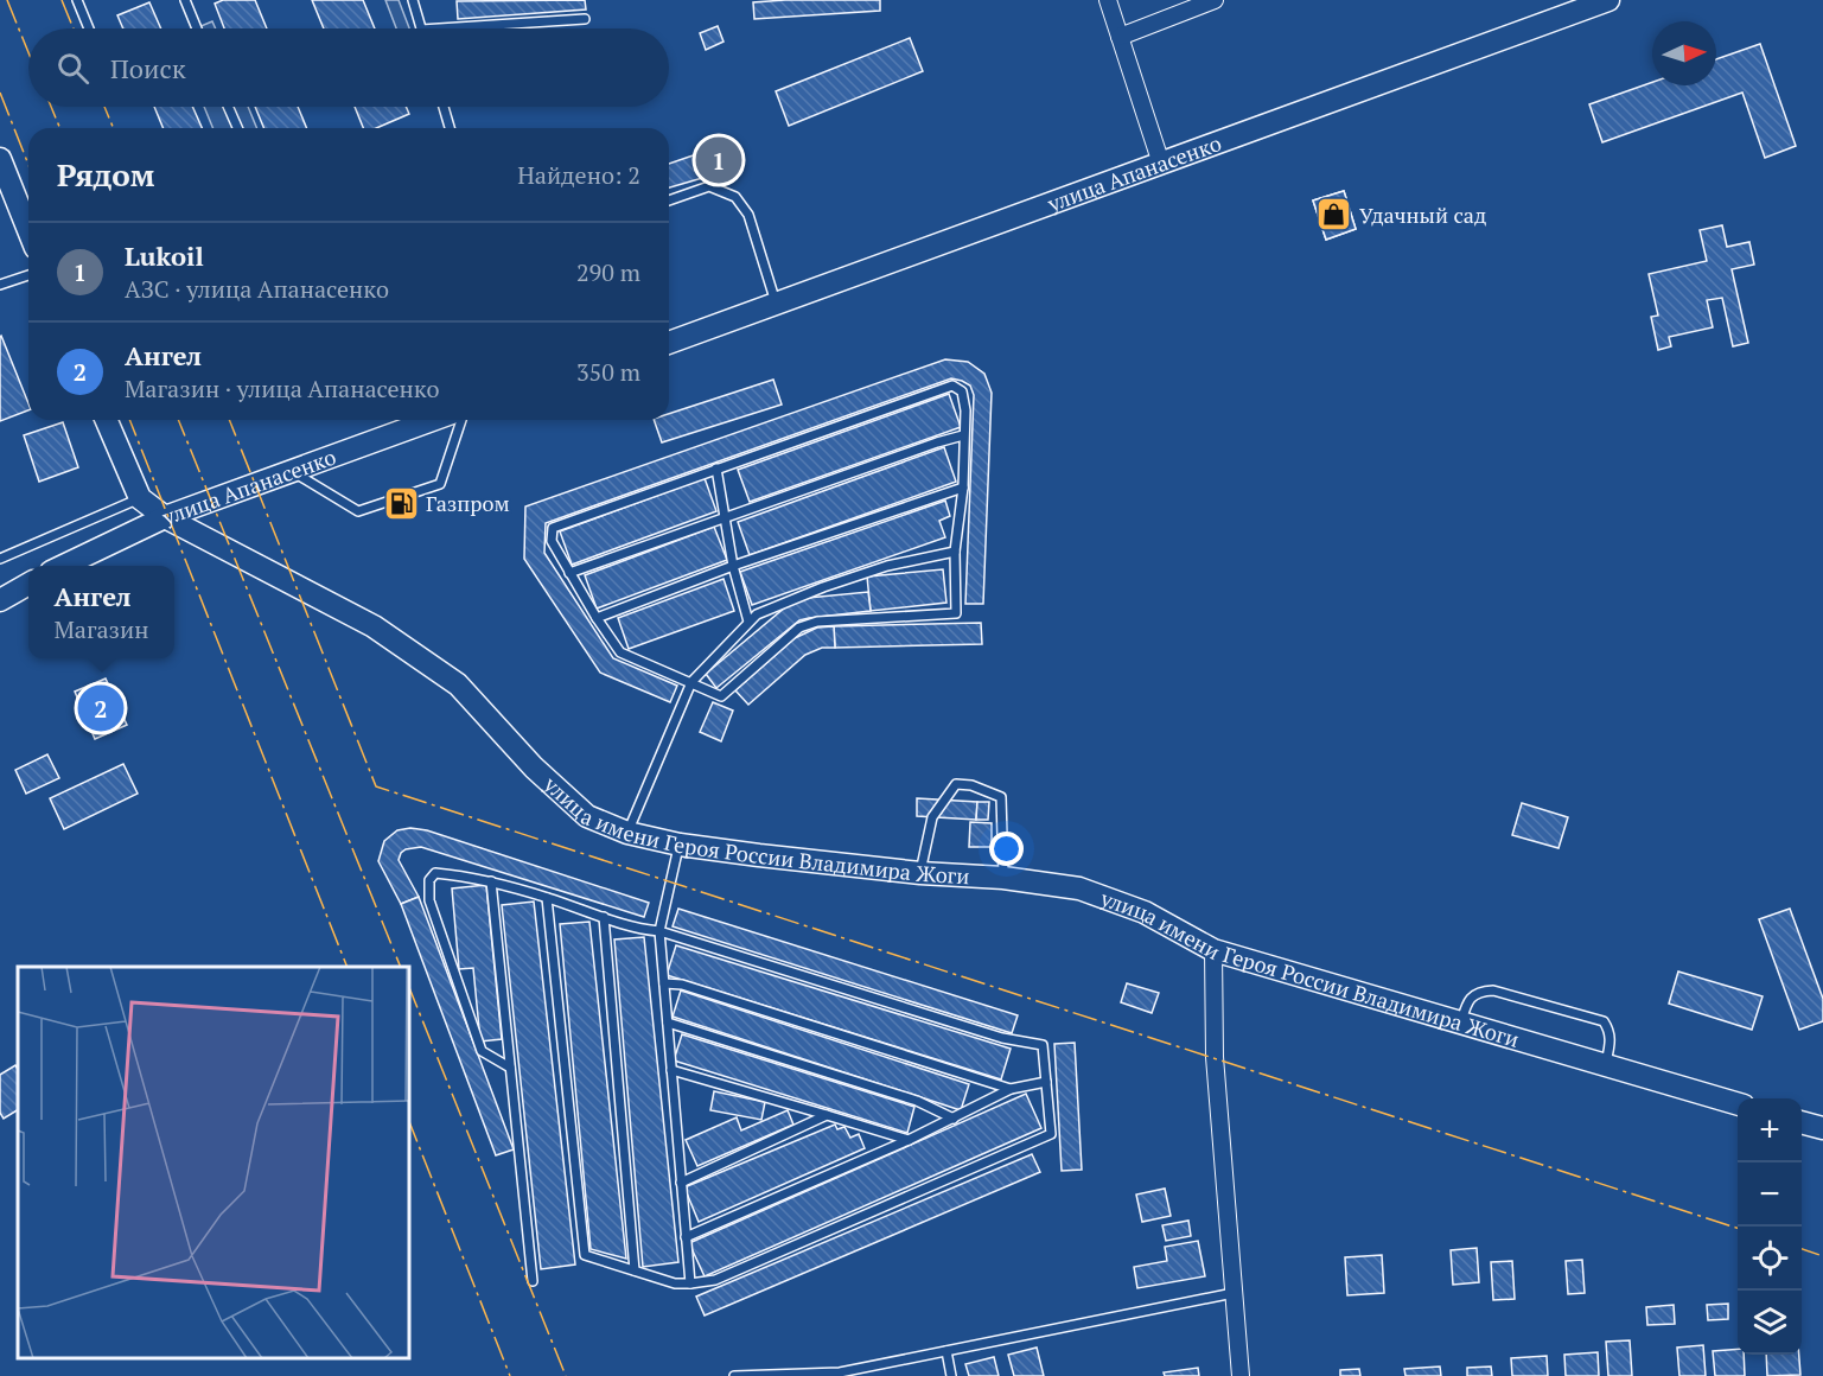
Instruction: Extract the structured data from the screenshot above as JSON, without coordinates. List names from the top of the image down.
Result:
{
  "streets": {
    "main road": ["улица Апанасенко", "улица имени Героя России Владимира Жоги"]
  },
  "crossings": [
    ["улица Апанасенко", "улица имени Героя России Владимира Жоги"]
  ],
  "places": {
    "shop": ["Удачный сад"],
    "fuel station": ["Газпром"]
  },
  "north": "right",
  "page": {
    "search": "Поиск",
    "heading": ["Рядом", "Найдено: 2"],
    "pins": ["1", "2"],
    "list": [
      {
        "mark": "1",
        "name": "Lukoil",
        "note": "АЗС · улица Апанасенко",
        "value": "290 m"
      },
      {
        "mark": "2",
        "name": "Ангел",
        "note": "Магазин · улица Апанасенко",
        "value": "350 m"
      }
    ],
    "popup": ["Ангел", "Магазин"],
    "map_buttons": ["+", "−"]
  }
}
